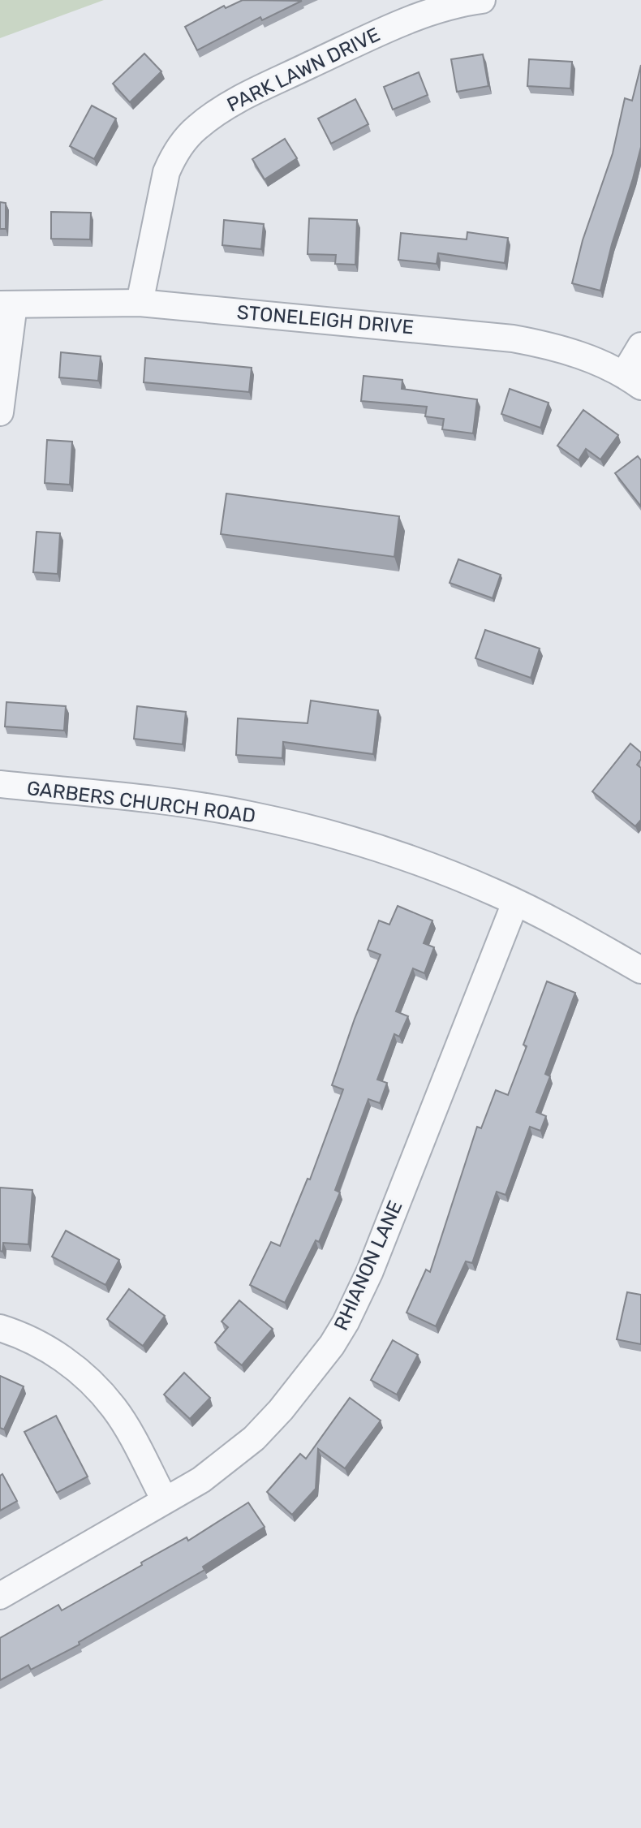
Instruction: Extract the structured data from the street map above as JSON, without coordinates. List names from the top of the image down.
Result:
{
  "streets": {
    "street": [
      "PARK LAWN DRIVE",
      "STONELEIGH DRIVE",
      "GARBERS CHURCH ROAD",
      "RHIANON LANE"
    ]
  },
  "crossings": [
    ["PARK LAWN DRIVE", "STONELEIGH DRIVE"],
    ["GARBERS CHURCH ROAD", "RHIANON LANE"]
  ]
}
